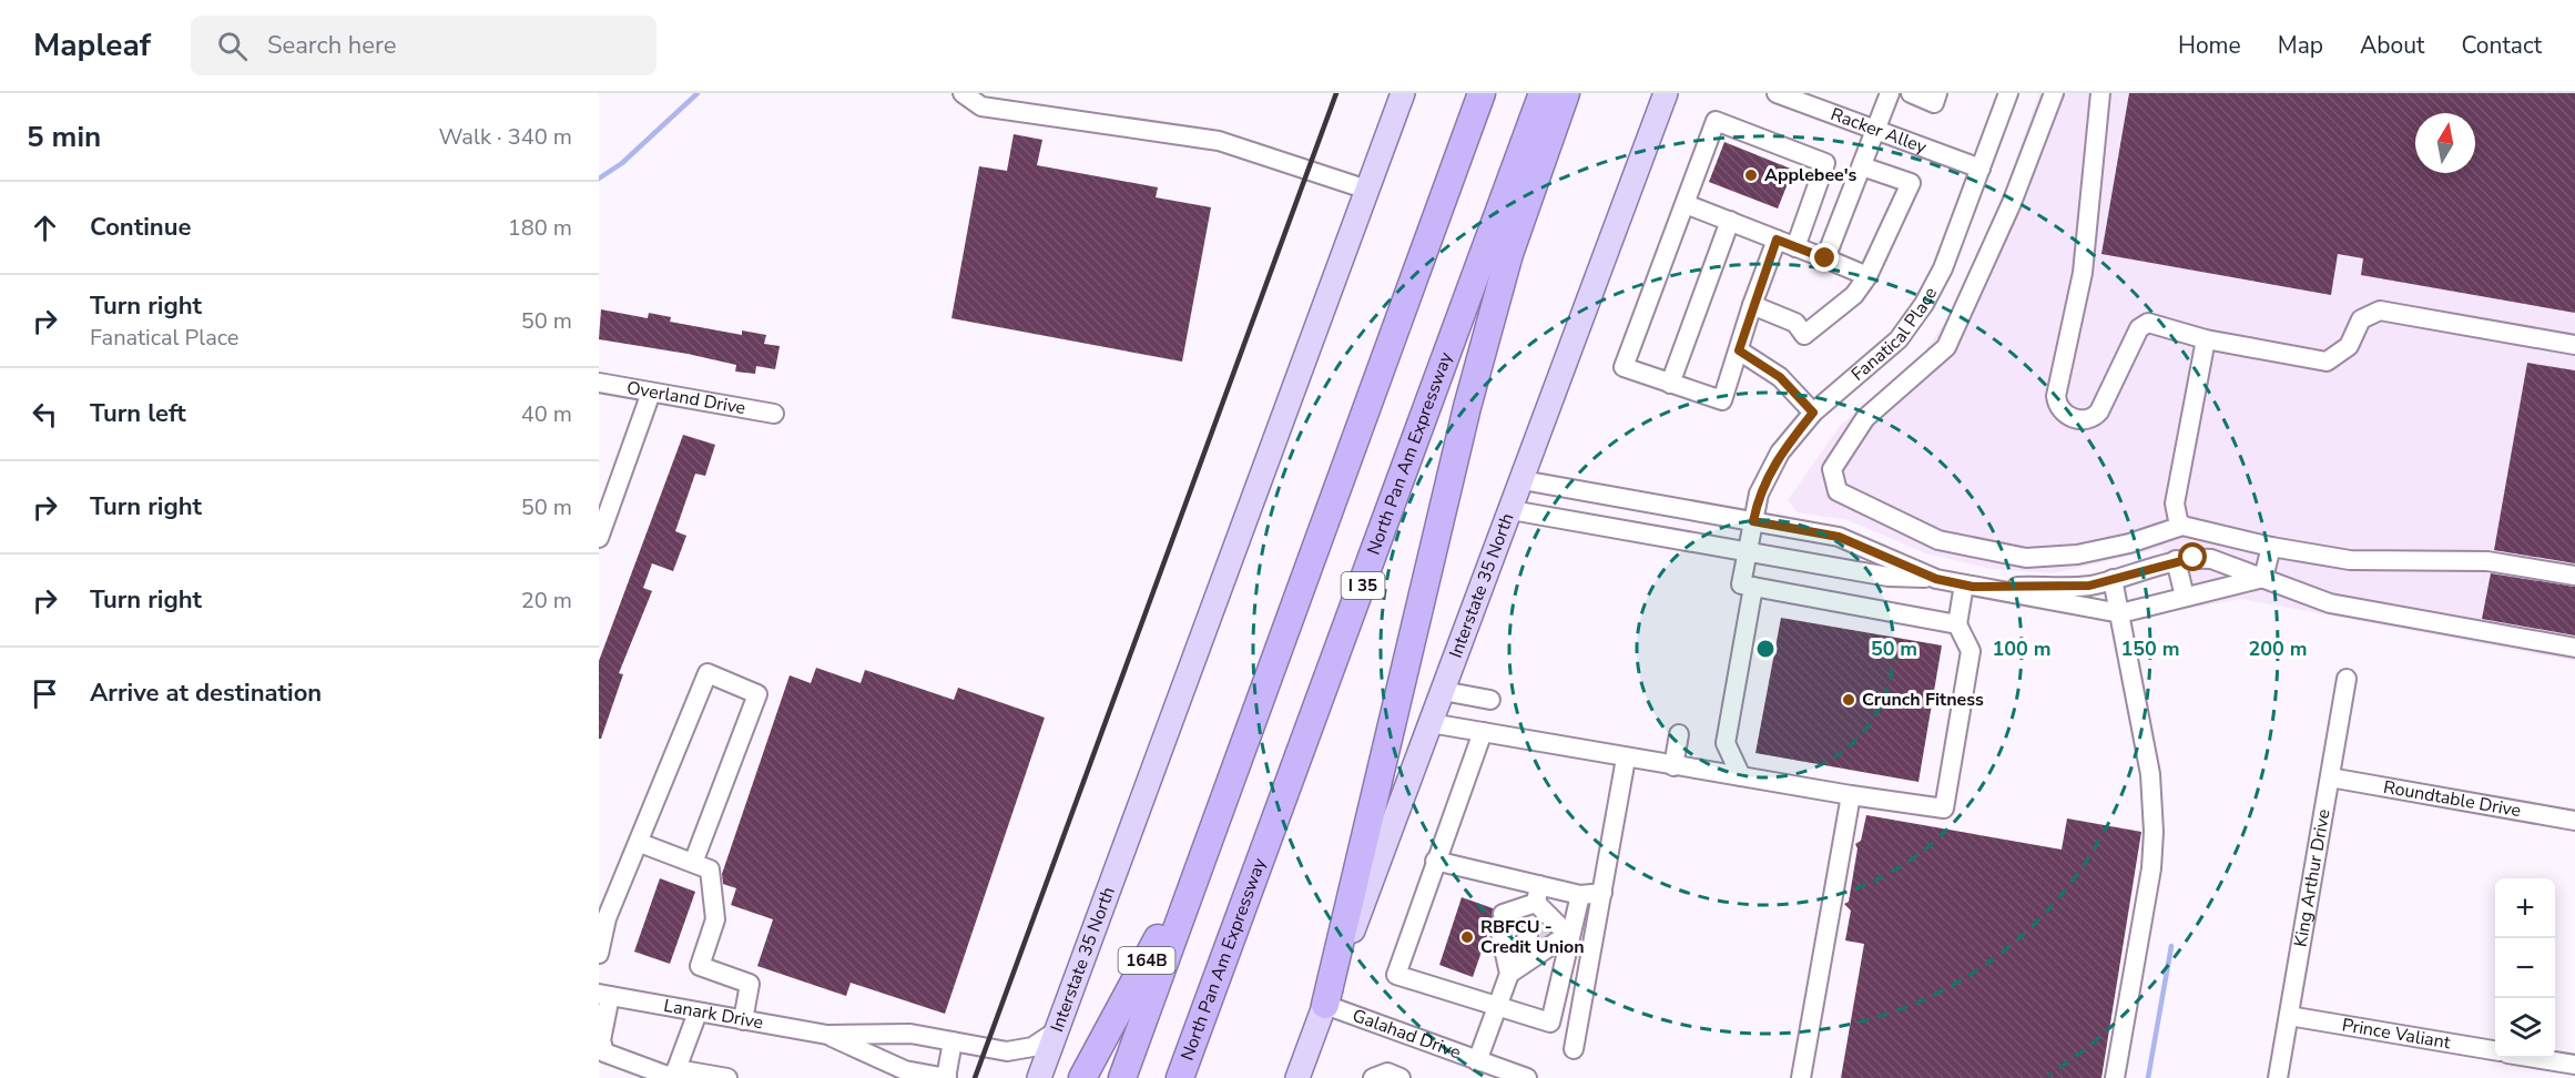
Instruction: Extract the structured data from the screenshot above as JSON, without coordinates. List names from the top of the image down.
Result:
{
  "streets": {
    "highway": ["North Pan Am Expressway", "I 35", "164B"],
    "main road": ["Interstate 35 North"],
    "street": [
      "Racker Alley",
      "Fanatical Place",
      "Overland Drive",
      "Roundtable Drive",
      "King Arthur Drive",
      "Lanark Drive",
      "Prince Valiant",
      "Galahad Drive"
    ]
  },
  "crossings": [
    ["Racker Alley", "Fanatical Place"],
    ["Interstate 35 North", "Lanark Drive"],
    ["Interstate 35 North", "Galahad Drive"],
    ["Roundtable Drive", "King Arthur Drive"],
    ["King Arthur Drive", "Prince Valiant"]
  ],
  "places": ["Applebee's", "Crunch Fitness", "RBFCU - Credit Union"],
  "north": "top",
  "page": {
    "header": "Mapleaf",
    "search": "Search here",
    "nav": [
      "Home",
      "Map",
      "About",
      "Contact"
    ],
    "heading": ["5 min", "Walk · 340 m"],
    "list": [
      ["Continue", "180 m"],
      ["Turn right", "Fanatical Place", "50 m"],
      ["Turn left", "40 m"],
      ["Turn right", "50 m"],
      ["Turn right", "20 m"],
      "Arrive at destination"
    ],
    "map_buttons": ["+", "−"]
  },
  "rings": [
    "50 m",
    "100 m",
    "150 m",
    "200 m"
  ]
}
